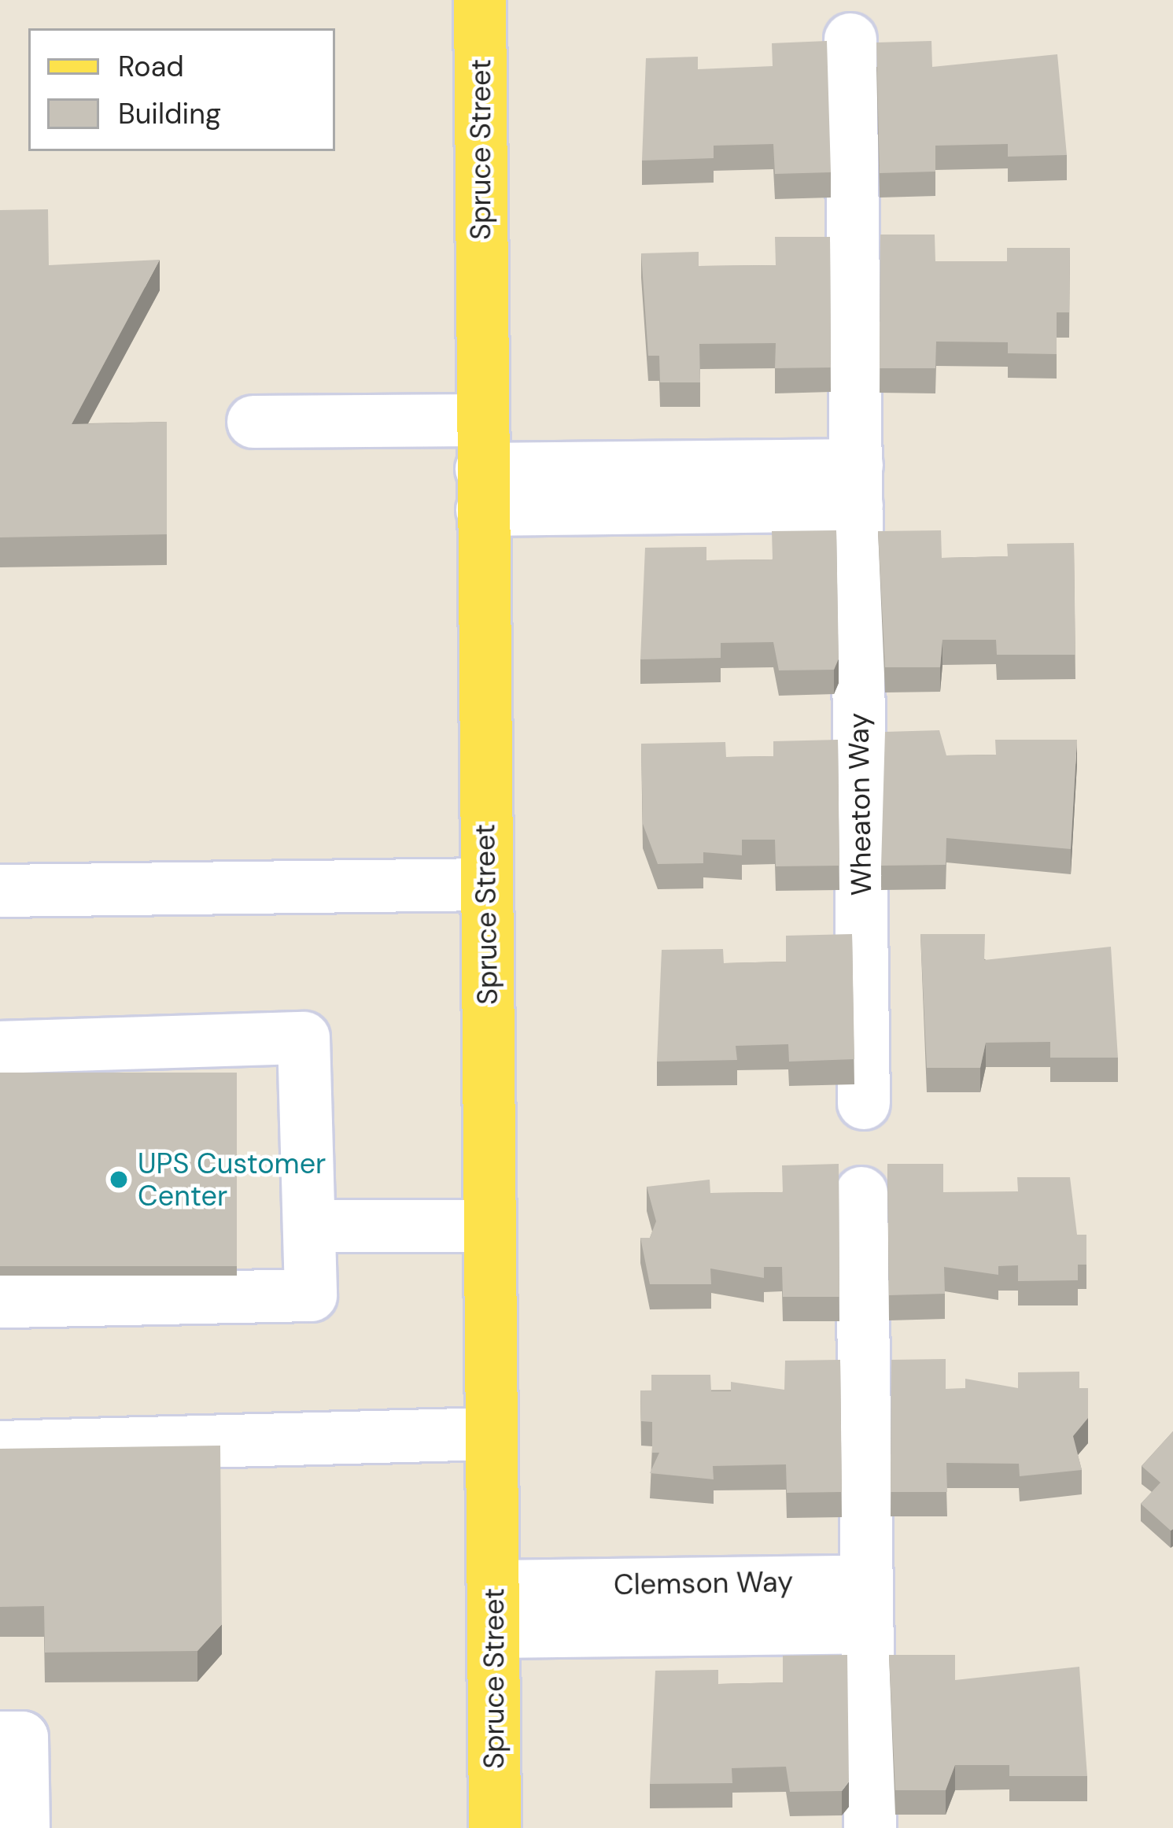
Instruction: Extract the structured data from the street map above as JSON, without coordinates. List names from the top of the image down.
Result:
{
  "streets": {
    "main road": ["Spruce Street"],
    "lane": ["Wheaton Way", "Clemson Way"]
  },
  "crossings": [
    ["Spruce Street", "Clemson Way"]
  ],
  "places": ["UPS Customer Center"],
  "legend": ["Road", "Building"]
}
